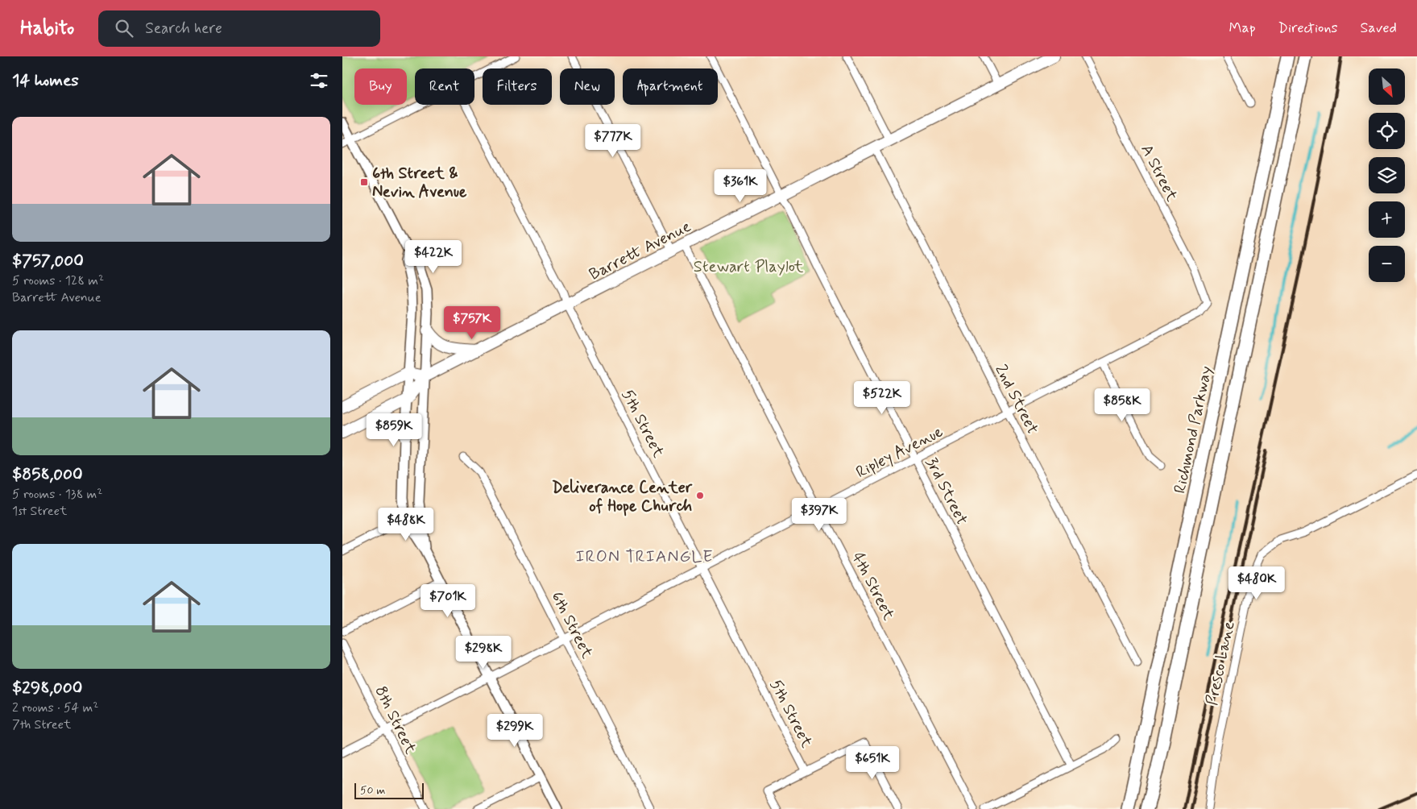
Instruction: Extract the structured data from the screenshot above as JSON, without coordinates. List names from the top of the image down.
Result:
{
  "streets": {
    "highway": ["Richmond Parkway"],
    "main road": ["Barrett Avenue"],
    "street": [
      "A Street",
      "2nd Street",
      "5th Street",
      "Ripley Avenue",
      "3rd Street",
      "4th Street",
      "6th Street",
      "Presco Lane",
      "8th Street"
    ]
  },
  "crossings": [
    ["A Street", "Ripley Avenue"],
    ["Barrett Avenue", "2nd Street"],
    ["Barrett Avenue", "5th Street"],
    ["Barrett Avenue", "3rd Street"],
    ["Barrett Avenue", "4th Street"],
    ["2nd Street", "Ripley Avenue"],
    ["5th Street", "Ripley Avenue"],
    ["Ripley Avenue", "3rd Street"],
    ["Ripley Avenue", "4th Street"],
    ["Ripley Avenue", "6th Street"],
    ["Ripley Avenue", "8th Street"]
  ],
  "districts": ["IRON TRIANGLE"],
  "parks": ["Stewart Playlot"],
  "places": {
    "transit": ["6th Street & Nevin Avenue"],
    "other": ["Deliverance Center of Hope Church"]
  },
  "scale_bar": "50 m",
  "north": "bottom right",
  "page": {
    "header": "Habito",
    "search": "Search here",
    "nav": ["Map", "Directions", "Saved"],
    "heading": "14 homes",
    "map_buttons": ["+", "−"],
    "chip": [
      "Buy",
      "Rent",
      "Filters",
      "New",
      "Apartment"
    ],
    "list": [
      {
        "name": "$757,000",
        "note": "5 rooms · 128 m² · Barrett Avenue"
      },
      {
        "name": "$858,000",
        "note": "5 rooms · 138 m² · 1st Street"
      },
      {
        "name": "$298,000",
        "note": "2 rooms · 54 m² · 7th Street"
      }
    ],
    "price": [
      "$777K",
      "$361K",
      "$422K",
      "$757K",
      "$522K",
      "$858K",
      "$859K",
      "$397K",
      "$488K",
      "$480K",
      "$701K",
      "$298K",
      "$299K",
      "$651K"
    ],
    "scale": "50 m"
  }
}
